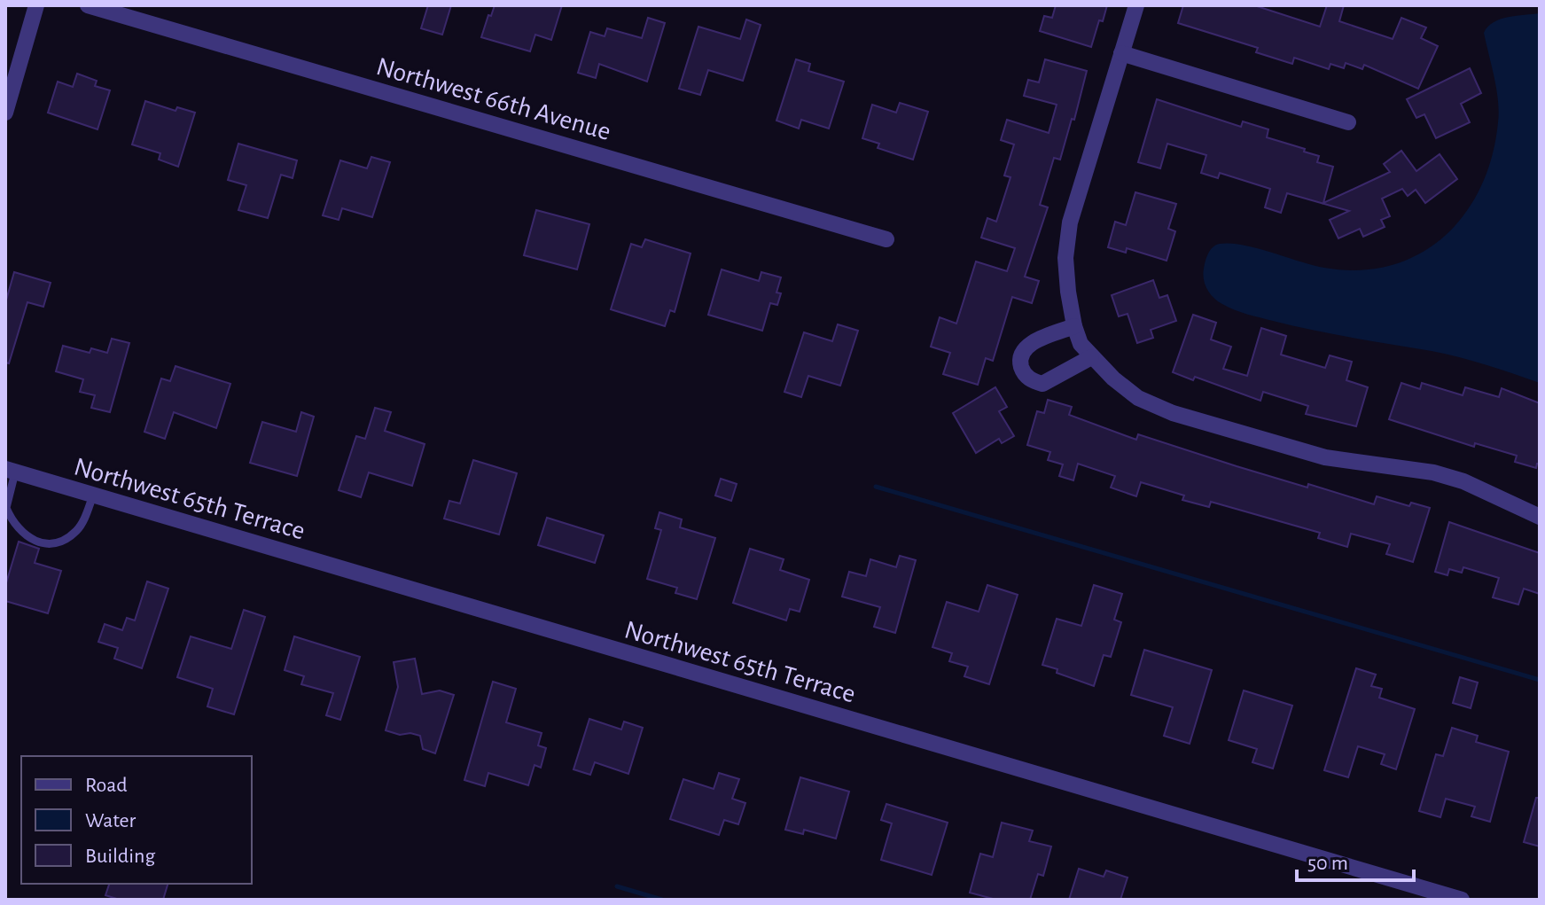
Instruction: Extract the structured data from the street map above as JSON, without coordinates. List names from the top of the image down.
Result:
{
  "streets": {
    "street": ["Northwest 66th Avenue", "Northwest 65th Terrace"]
  },
  "legend": ["Road", "Water", "Building"],
  "scale_bar": "50 m"
}
